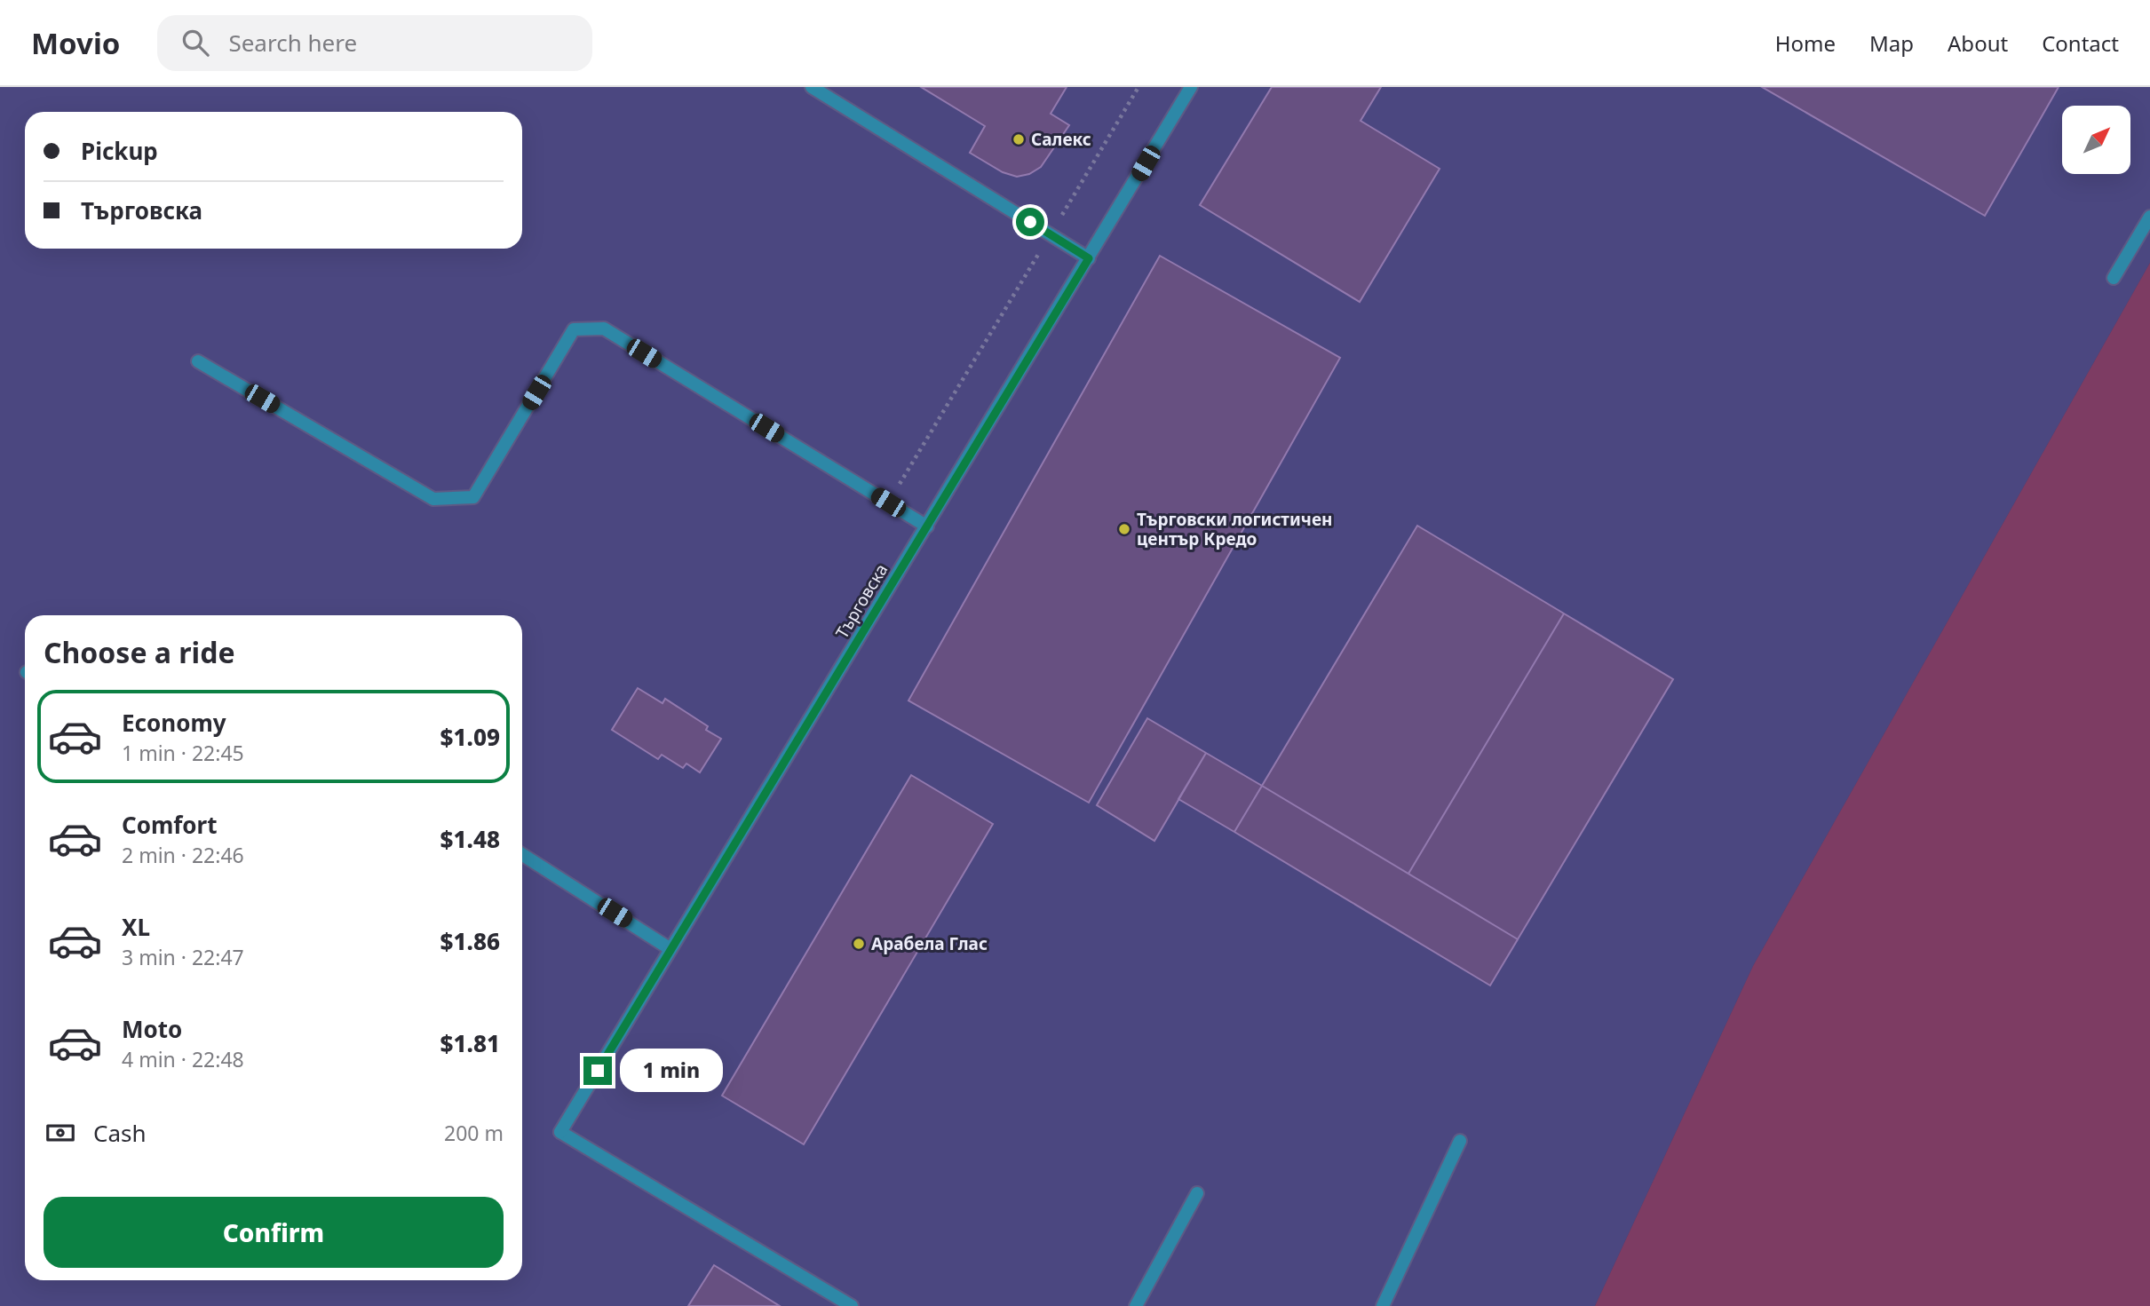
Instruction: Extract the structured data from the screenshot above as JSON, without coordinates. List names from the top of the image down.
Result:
{
  "streets": {
    "street": ["Търговска"]
  },
  "places": ["Салекс", "Търговски логистичен център Кредо", "Арабела Глас"],
  "north": "top right",
  "page": {
    "header": "Movio",
    "search": "Search here",
    "nav": [
      "Home",
      "Map",
      "About",
      "Contact"
    ],
    "banner": ["Pickup", "Търговска"],
    "heading": "Choose a ride",
    "list": [
      {
        "name": "Economy",
        "note": "1 min · 22:45",
        "value": "$1.09"
      },
      {
        "name": "Comfort",
        "note": "2 min · 22:46",
        "value": "$1.48"
      },
      {
        "name": "XL",
        "note": "3 min · 22:47",
        "value": "$1.86"
      },
      {
        "name": "Moto",
        "note": "4 min · 22:48",
        "value": "$1.81"
      }
    ],
    "bubble": "1 min",
    "pay": ["Cash", "200 m"],
    "buttons": "Confirm"
  }
}
